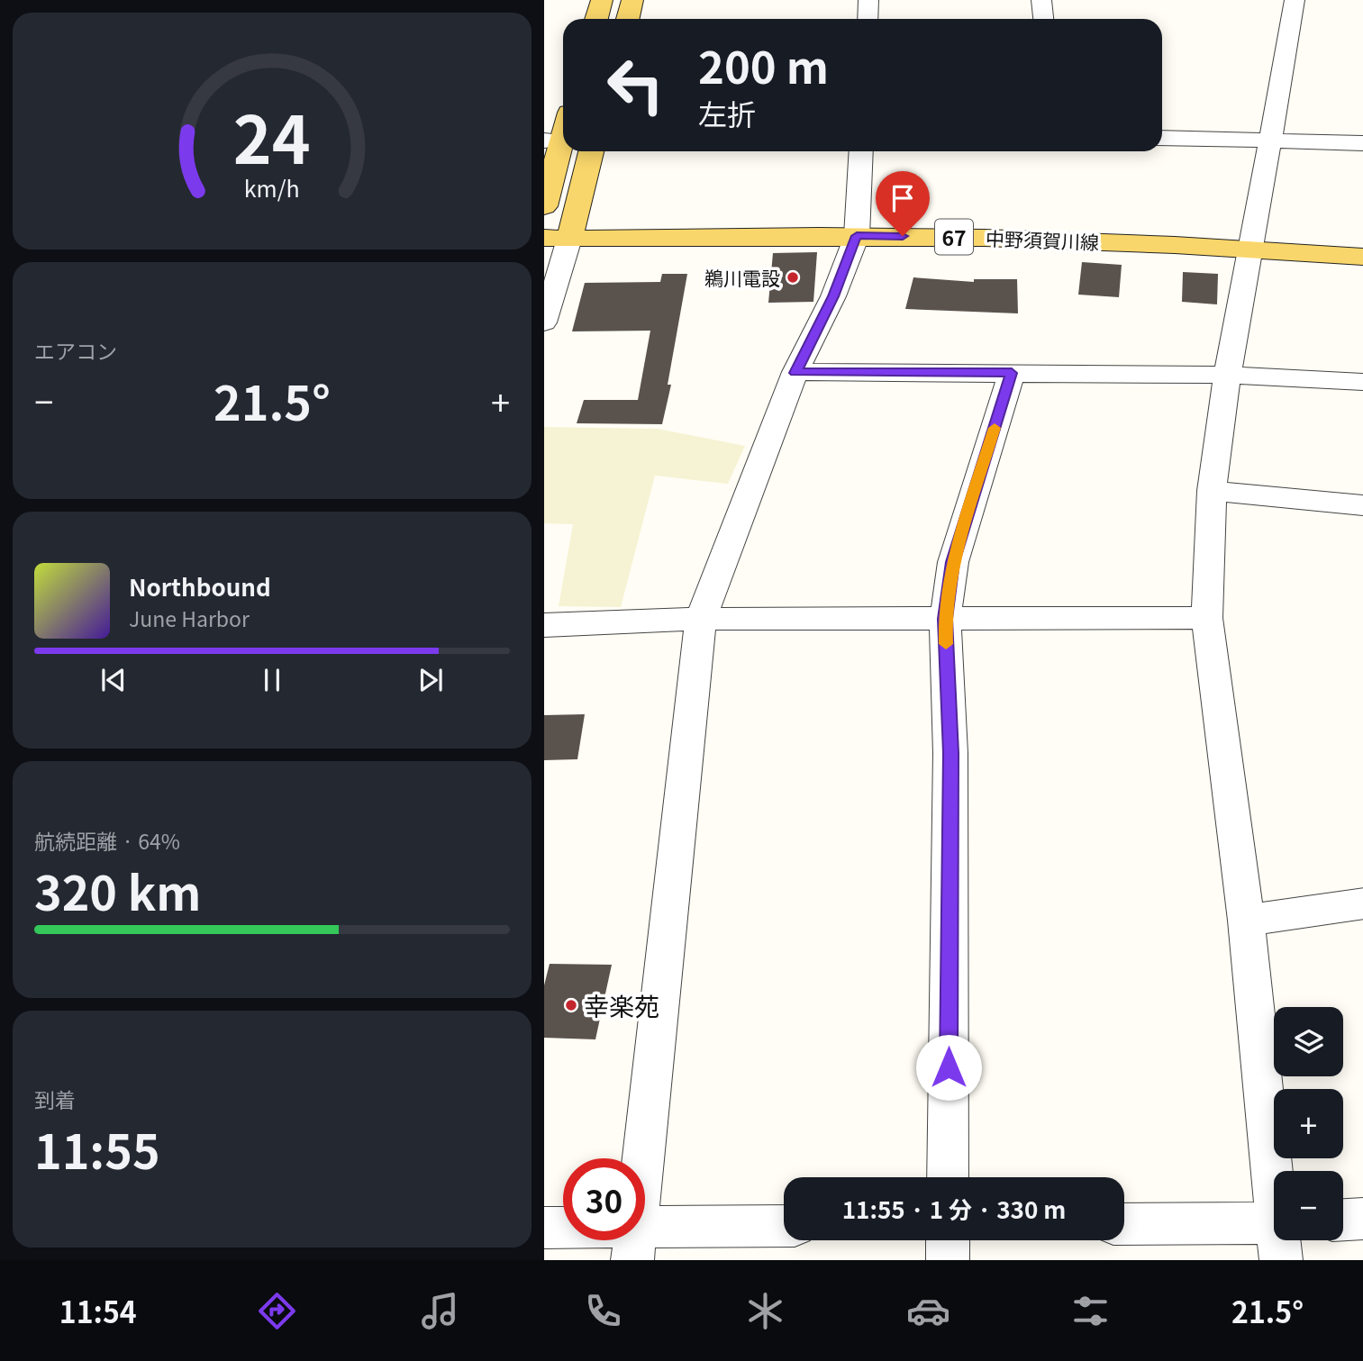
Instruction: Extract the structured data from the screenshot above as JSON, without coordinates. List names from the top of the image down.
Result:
{
  "streets": {
    "main road": ["67", "中野須賀川線"]
  },
  "places": ["鵜川電設", "幸楽苑"],
  "page": {
    "turn": ["200 m", "左折"],
    "tile": [
      "エアコン",
      ["航続距離 · 64%", "320 km"],
      ["到着", "11:55"]
    ],
    "heat": ["−", "21.5°", "+"],
    "song": ["Northbound", "June Harbor"],
    "map_buttons": ["+", "−"],
    "limit": "30",
    "trip": "11:55 · 1 分 · 330 m",
    "tabs": ["11:54", "21.5°"],
    "gauge": ["24", "km/h"]
  }
}
